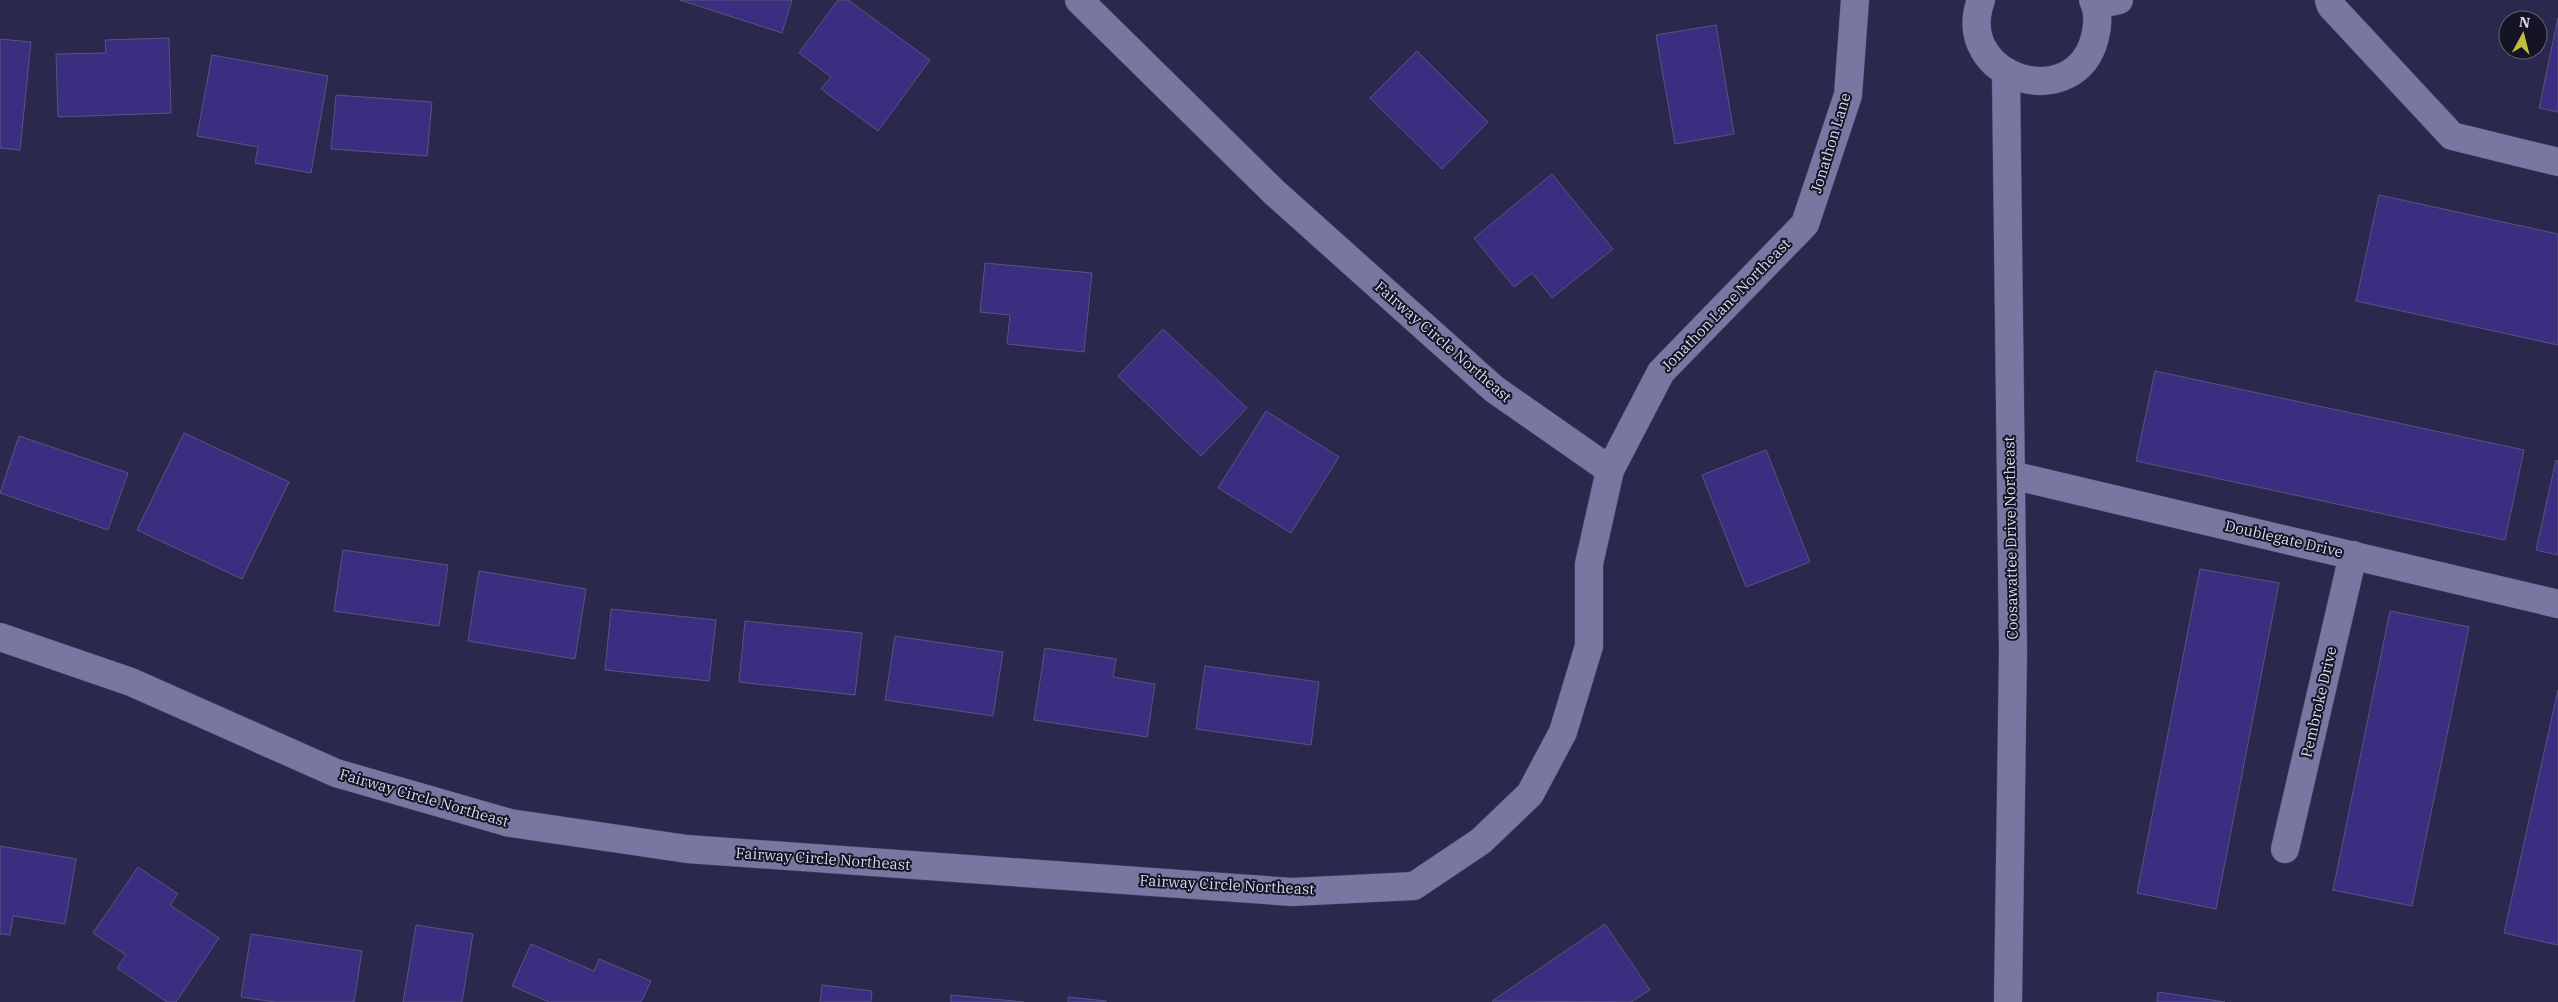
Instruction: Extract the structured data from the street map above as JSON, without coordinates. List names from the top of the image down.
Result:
{
  "streets": {
    "street": [
      "Jonathon Lane",
      "Jonathon Lane Northeast",
      "Fairway Circle Northeast",
      "Coosawattee Drive Northeast",
      "Doublegate Drive",
      "Pembroke Drive"
    ]
  },
  "crossings": [
    ["Jonathon Lane", "Jonathon Lane Northeast"],
    ["Jonathon Lane Northeast", "Fairway Circle Northeast"],
    ["Coosawattee Drive Northeast", "Doublegate Drive"],
    ["Doublegate Drive", "Pembroke Drive"]
  ],
  "north": "top"
}
